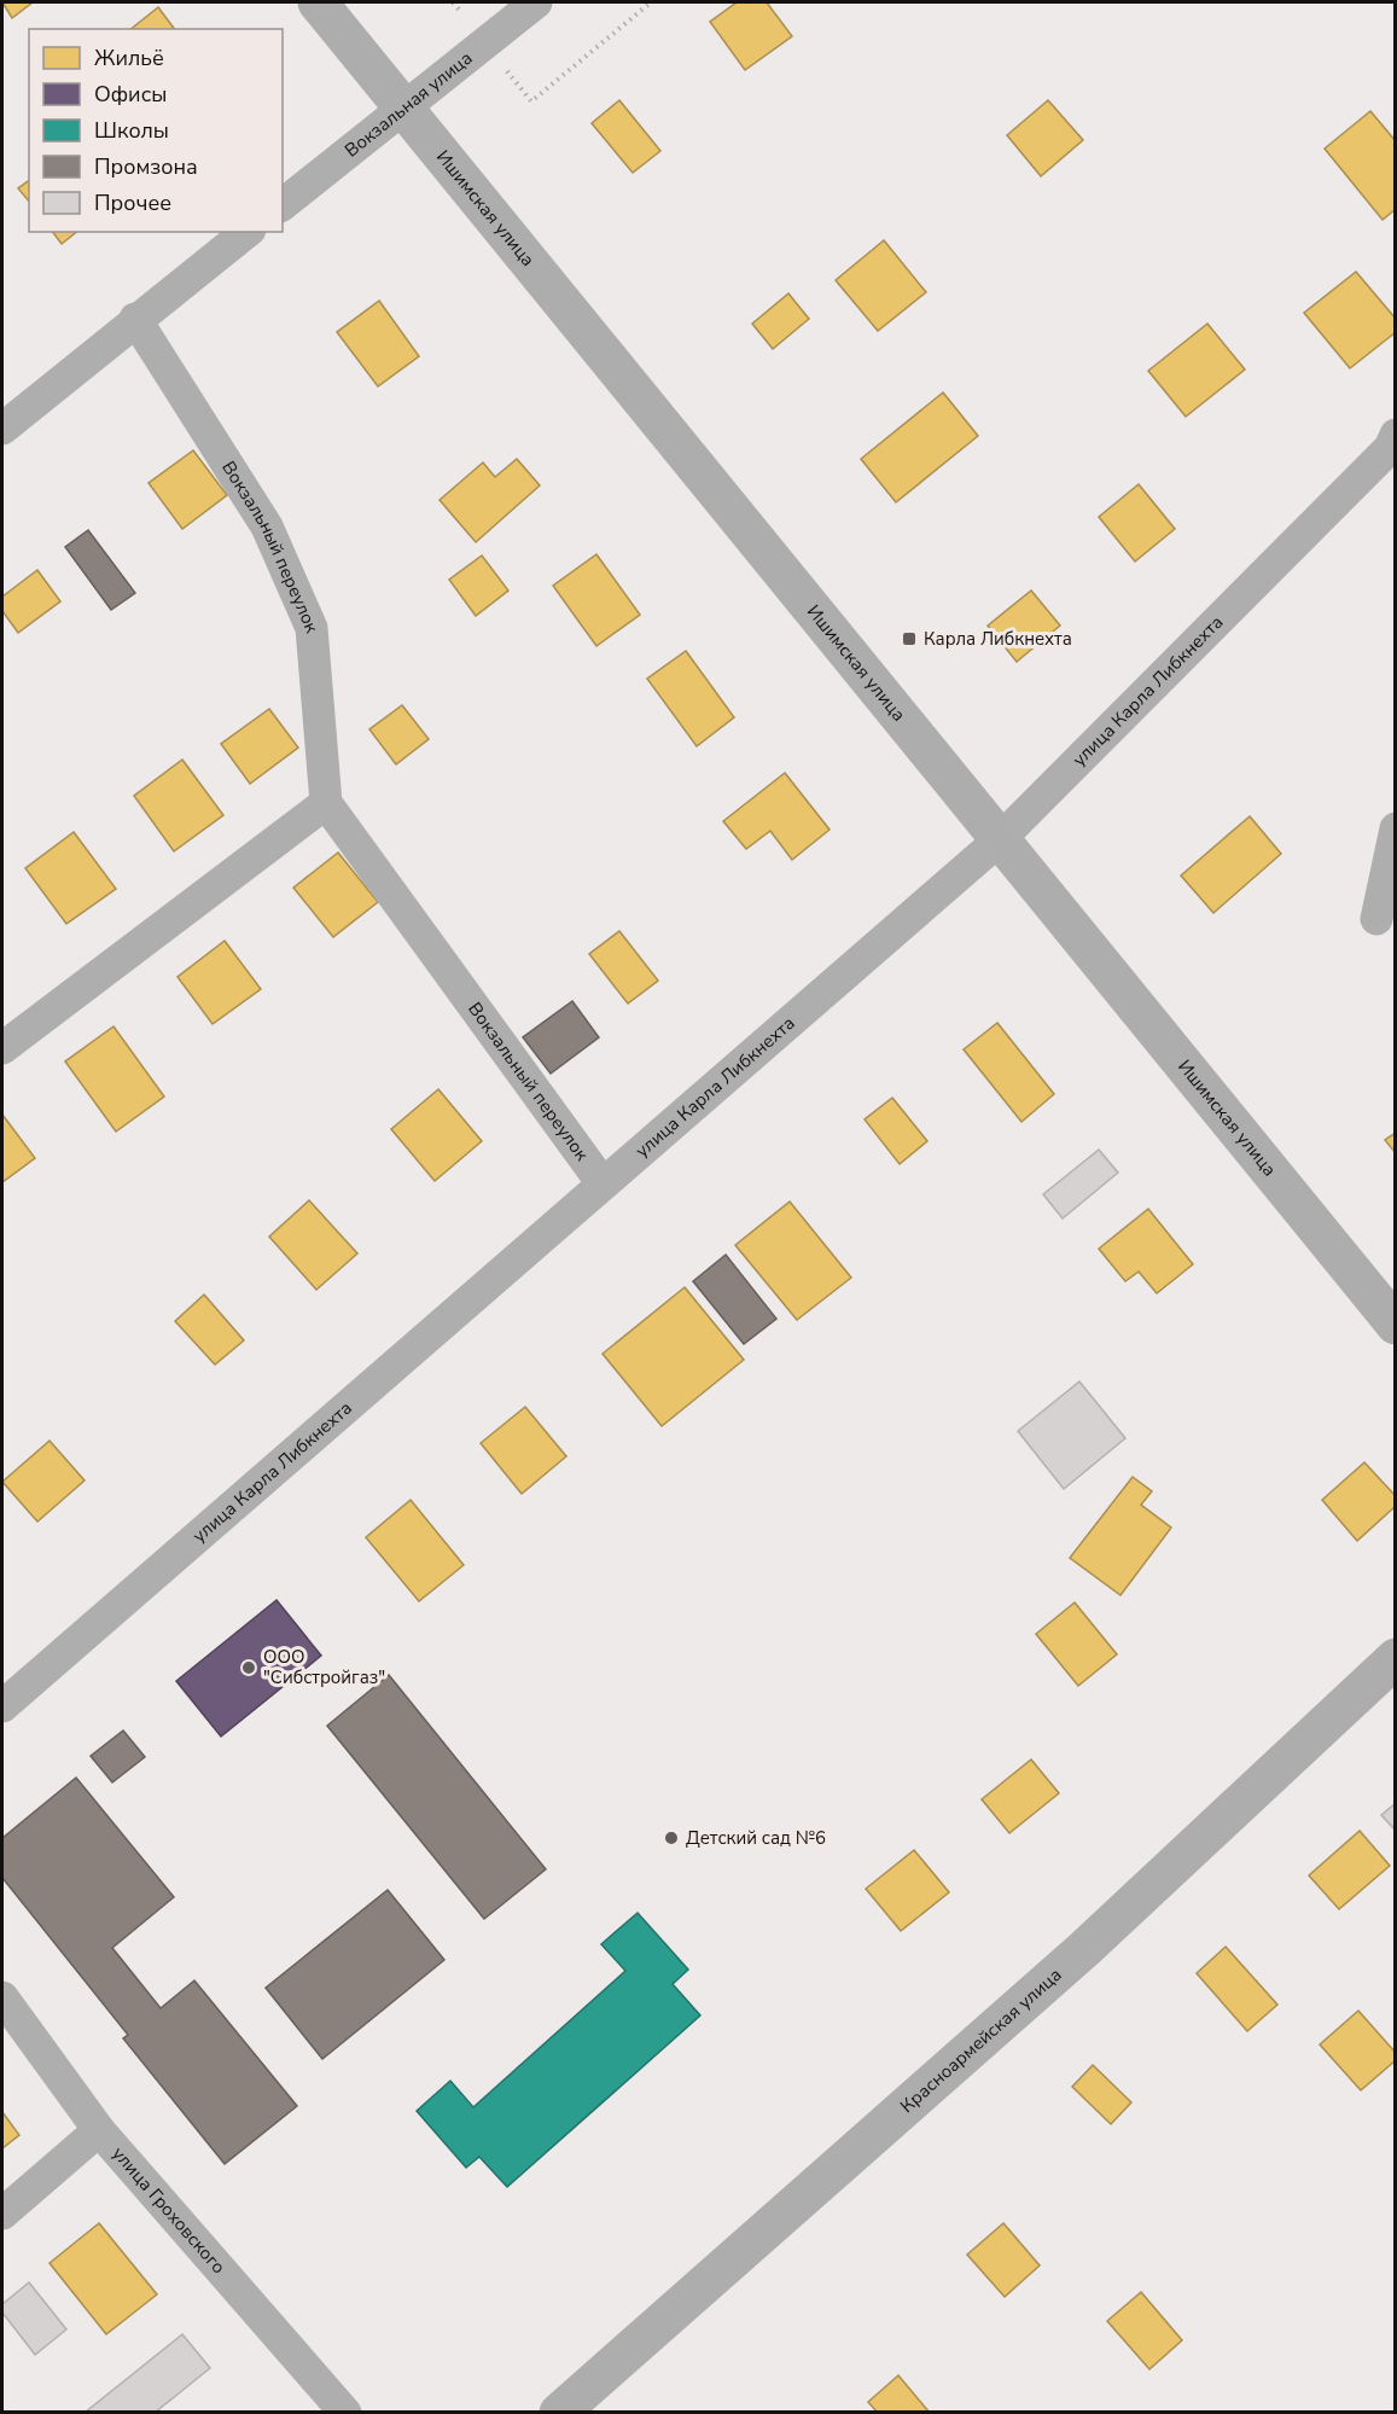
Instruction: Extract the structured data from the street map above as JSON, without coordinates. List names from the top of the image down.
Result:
{
  "streets": {
    "main road": ["Ишимская улица", "Красноармейская улица"],
    "street": [
      "Вокзальная улица",
      "Вокзальный переулок",
      "улица Карла Либкнехта",
      "улица Гроховского"
    ]
  },
  "crossings": [
    ["Вокзальная улица", "Ишимская улица"],
    ["Ишимская улица", "улица Карла Либкнехта"],
    ["Вокзальный переулок", "улица Карла Либкнехта"]
  ],
  "places": {
    "transit": ["Карла Либкнехта"],
    "other": ["ООО \"Сибстройгаз\"", "Детский сад №6"]
  },
  "legend": [
    "Жильё",
    "Офисы",
    "Школы",
    "Промзона",
    "Прочее"
  ]
}
